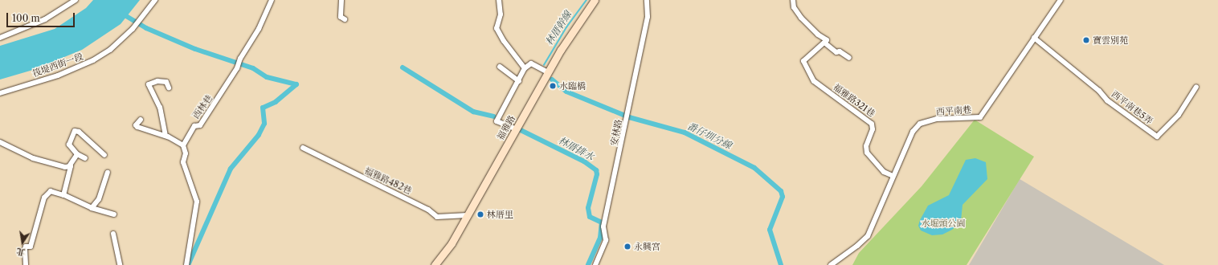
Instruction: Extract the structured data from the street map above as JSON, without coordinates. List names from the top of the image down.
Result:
{
  "streets": {
    "main road": ["福雅路"],
    "street": [
      "筏堤西街一段",
      "福雅路321巷",
      "西林巷",
      "西平南巷5弄",
      "西平南巷",
      "安林路",
      "福雅路482巷"
    ]
  },
  "crossings": [
    ["福雅路321巷", "西平南巷"],
    ["西平南巷5弄", "西平南巷"],
    ["福雅路", "福雅路482巷"]
  ],
  "water": ["林厝幹線", "番仔圳分線", "林厝排水"],
  "parks": ["水堀頭公園"],
  "places": [
    "寶雲別苑",
    "水臨橋",
    "林厝里",
    "永興宮"
  ],
  "scale_bar": "100 m",
  "north": "bottom"
}
